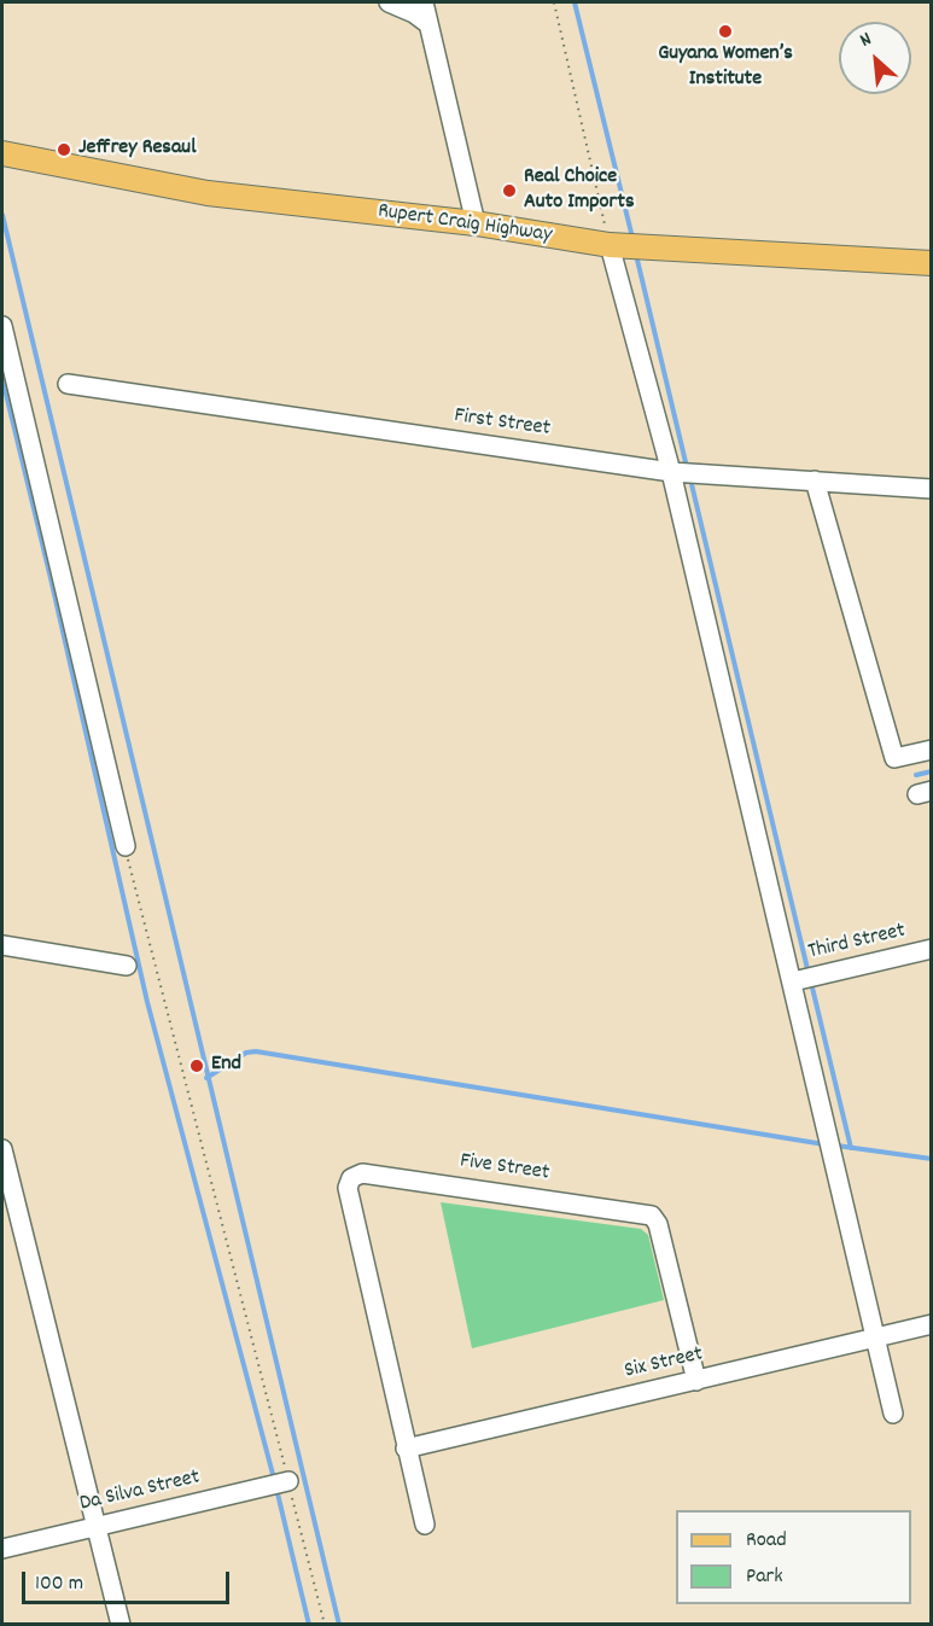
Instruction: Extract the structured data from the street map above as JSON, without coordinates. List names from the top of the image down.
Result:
{
  "streets": {
    "main road": ["Rupert Craig Highway"],
    "street": [
      "First Street",
      "Third Street",
      "Five Street",
      "Six Street",
      "Da Silva Street"
    ]
  },
  "crossings": [
    ["Five Street", "Six Street"]
  ],
  "places": [
    "Guyana Women’s Institute",
    "Jeffrey Resaul",
    "Real Choice Auto Imports",
    "End"
  ],
  "legend": ["Road", "Park"],
  "scale_bar": "100 m",
  "north": "top left"
}
